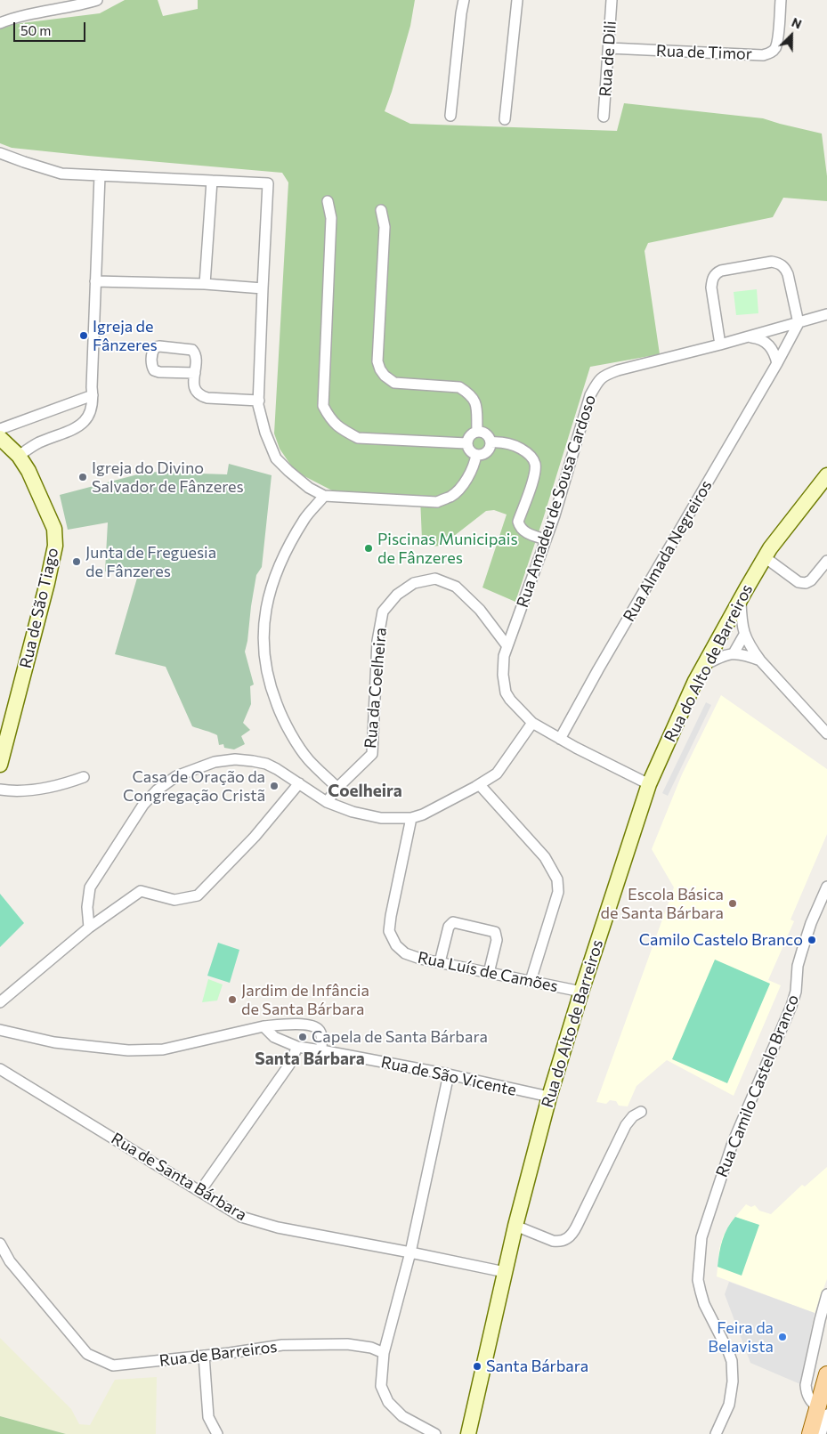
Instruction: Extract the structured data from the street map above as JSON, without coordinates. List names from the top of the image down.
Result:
{
  "streets": {
    "street": [
      "Rua de Timor",
      "Rua de Dili",
      "Rua Amadeu de Sousa Cardoso",
      "Rua Almada Negreiros",
      "Rua de São Tiago",
      "Rua do Alto de Barreiros",
      "Rua da Coelheira",
      "Rua Luís de Camões",
      "Rua de São Vicente",
      "Rua Camilo Castelo Branco",
      "Rua de Santa Bárbara",
      "Rua de Barreiros"
    ]
  },
  "crossings": [
    ["Rua de Timor", "Rua de Dili"],
    ["Rua Amadeu de Sousa Cardoso", "Rua Almada Negreiros"],
    ["Rua Amadeu de Sousa Cardoso", "Rua da Coelheira"],
    ["Rua do Alto de Barreiros", "Rua Luís de Camões"],
    ["Rua do Alto de Barreiros", "Rua de São Vicente"],
    ["Rua do Alto de Barreiros", "Rua de Santa Bárbara"]
  ],
  "districts": ["Coelheira", "Santa Bárbara"],
  "places": [
    "Igreja de Fânzeres",
    "Igreja do Divino Salvador de Fânzeres",
    "Piscinas Municipais de Fânzeres",
    "Junta de Freguesia de Fânzeres",
    "Casa de Oração da Congregação Cristã",
    "Escola Básica de Santa Bárbara",
    "Camilo Castelo Branco",
    "Jardim de Infância de Santa Bárbara",
    "Capela de Santa Bárbara",
    "Feira da Belavista",
    "Santa Bárbara"
  ],
  "scale_bar": "50 m",
  "north": "top right"
}
